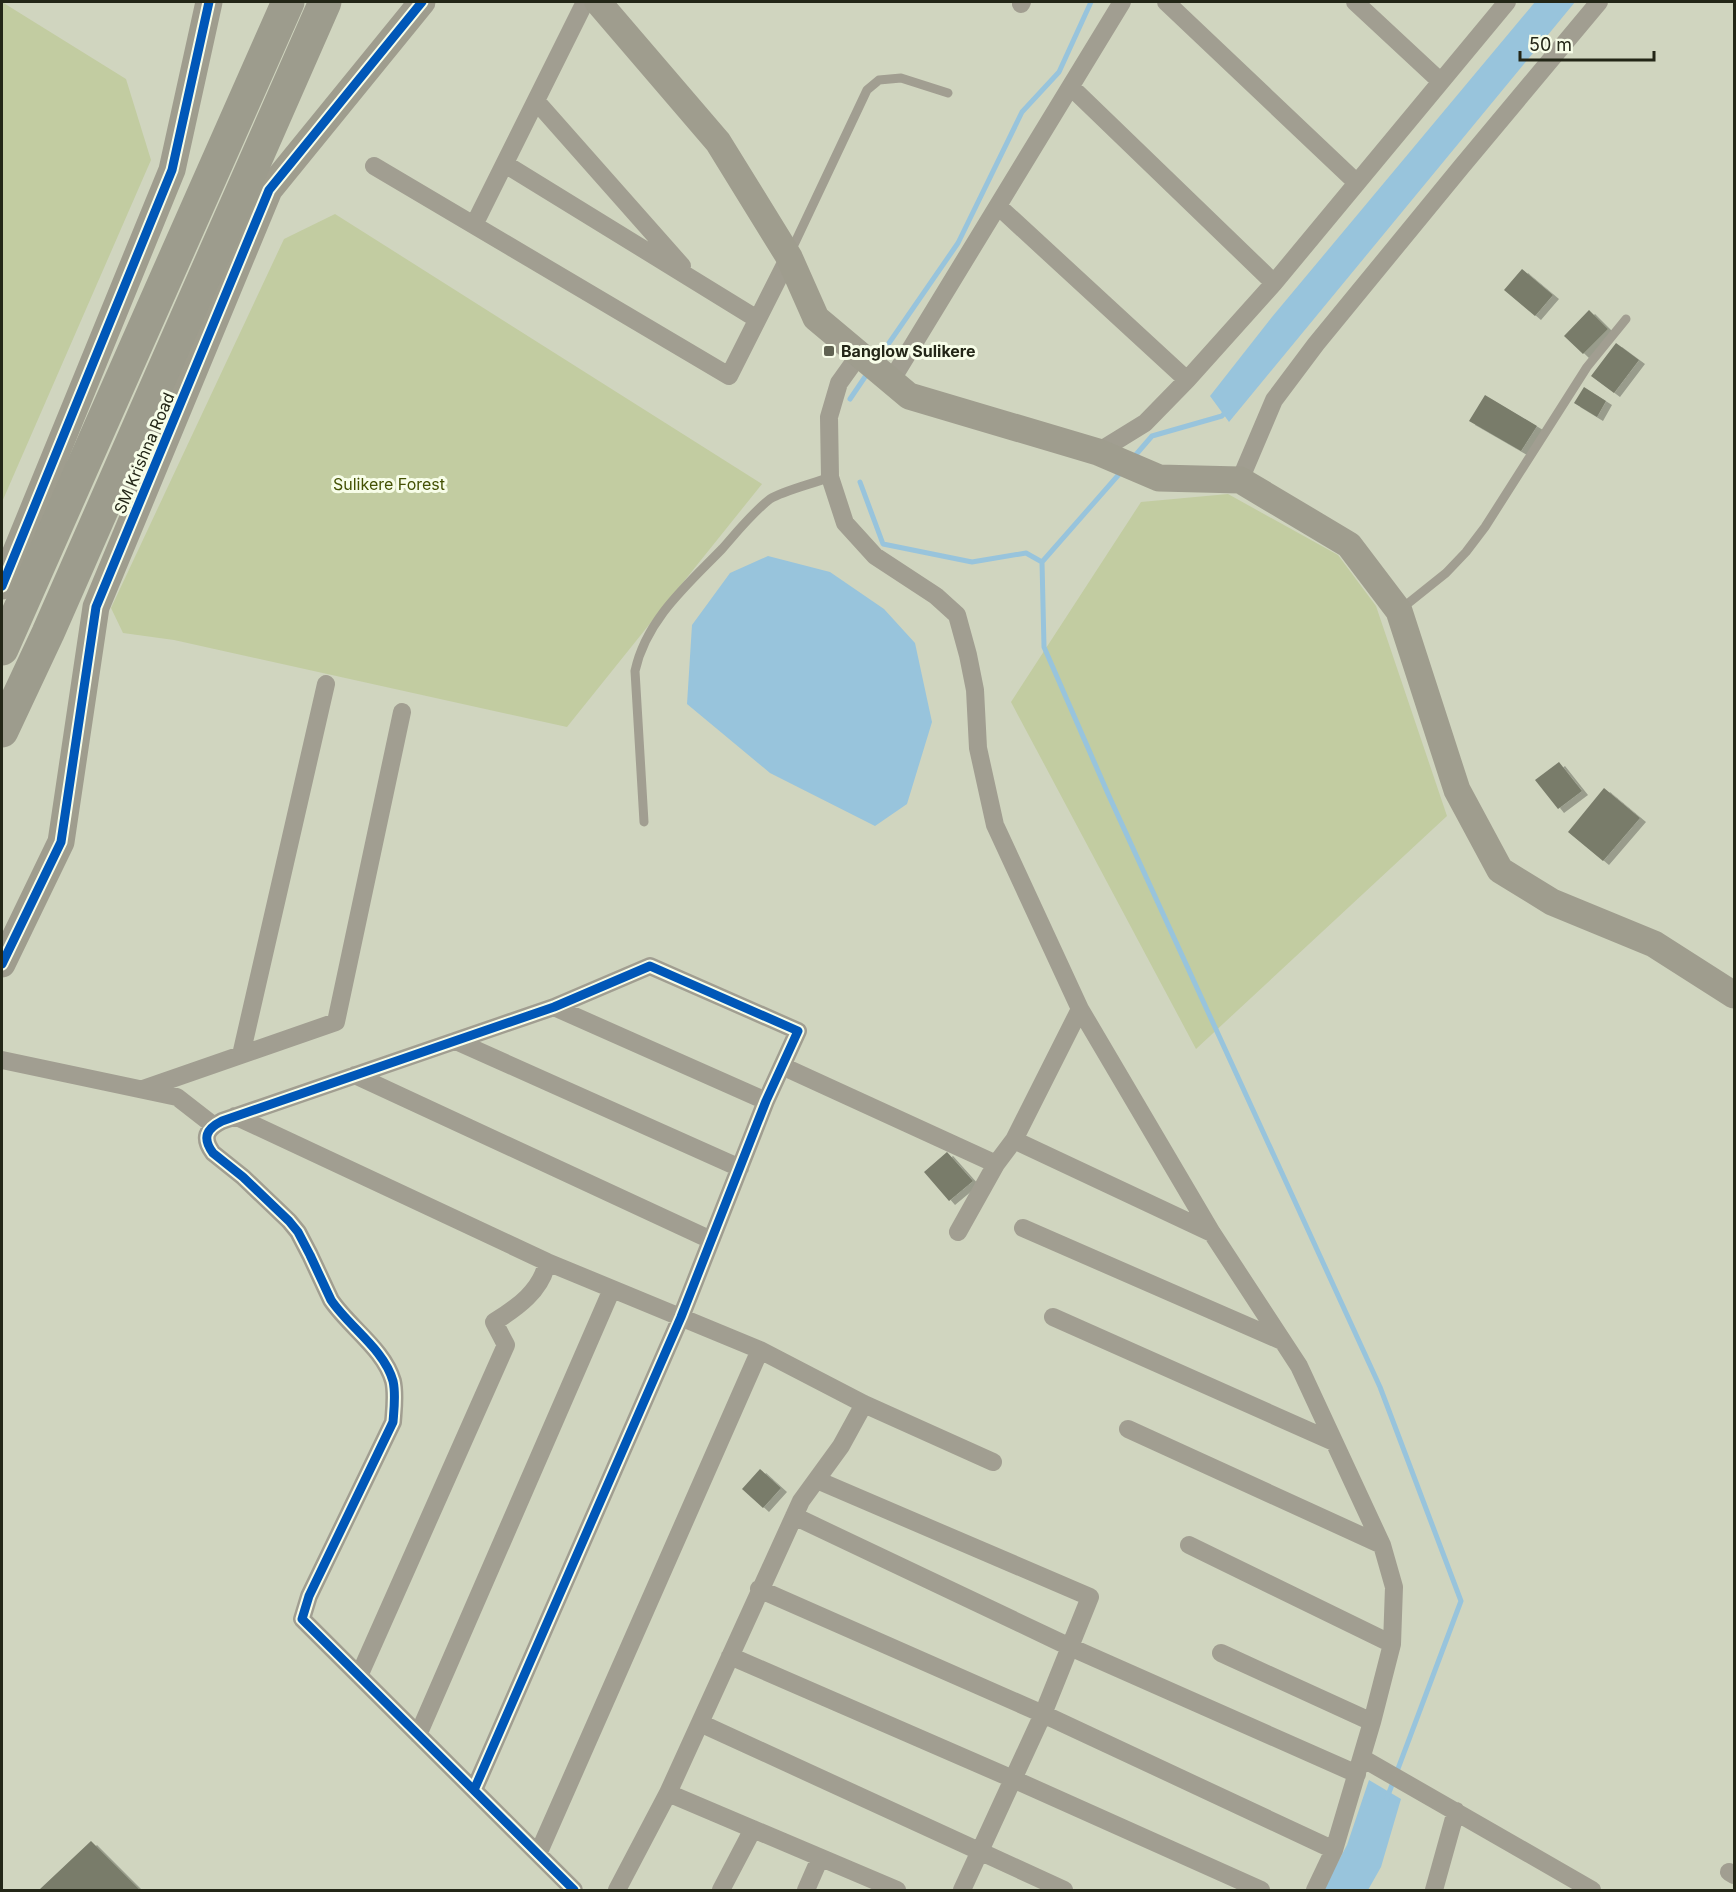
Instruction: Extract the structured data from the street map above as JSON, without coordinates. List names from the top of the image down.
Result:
{
  "streets": {
    "highway": ["SM Krishna Road"]
  },
  "parks": ["Sulikere Forest"],
  "places": {
    "transit": ["Banglow Sulikere"]
  },
  "scale_bar": "50 m"
}
